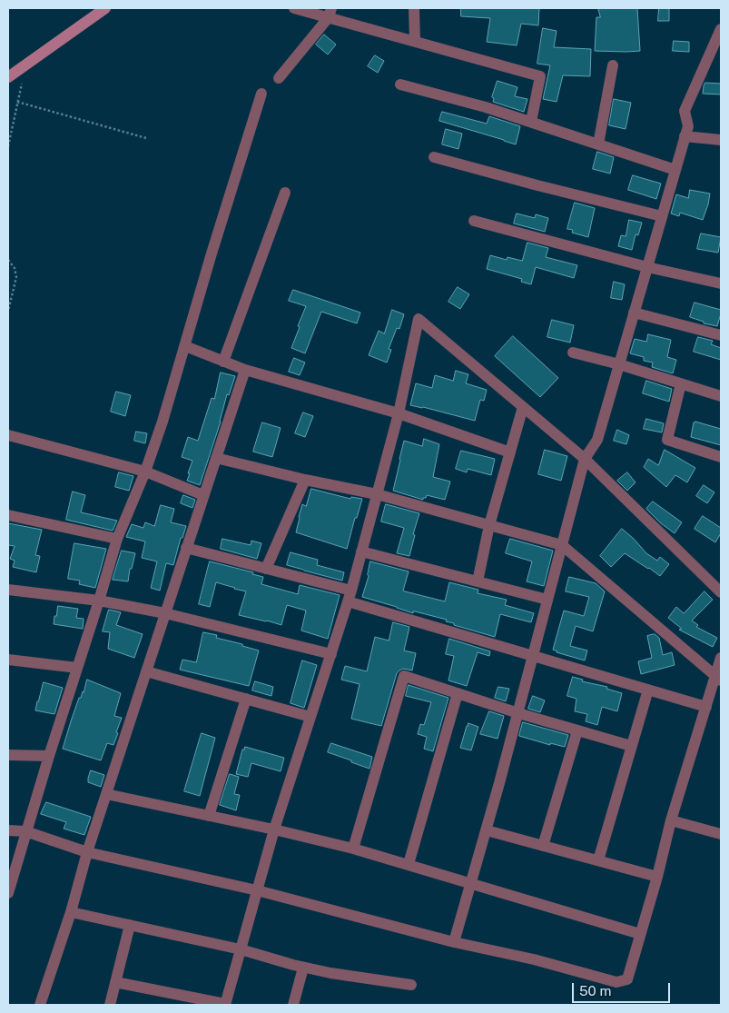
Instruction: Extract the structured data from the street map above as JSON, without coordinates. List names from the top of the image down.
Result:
{
  "scale_bar": "50 m"
}
